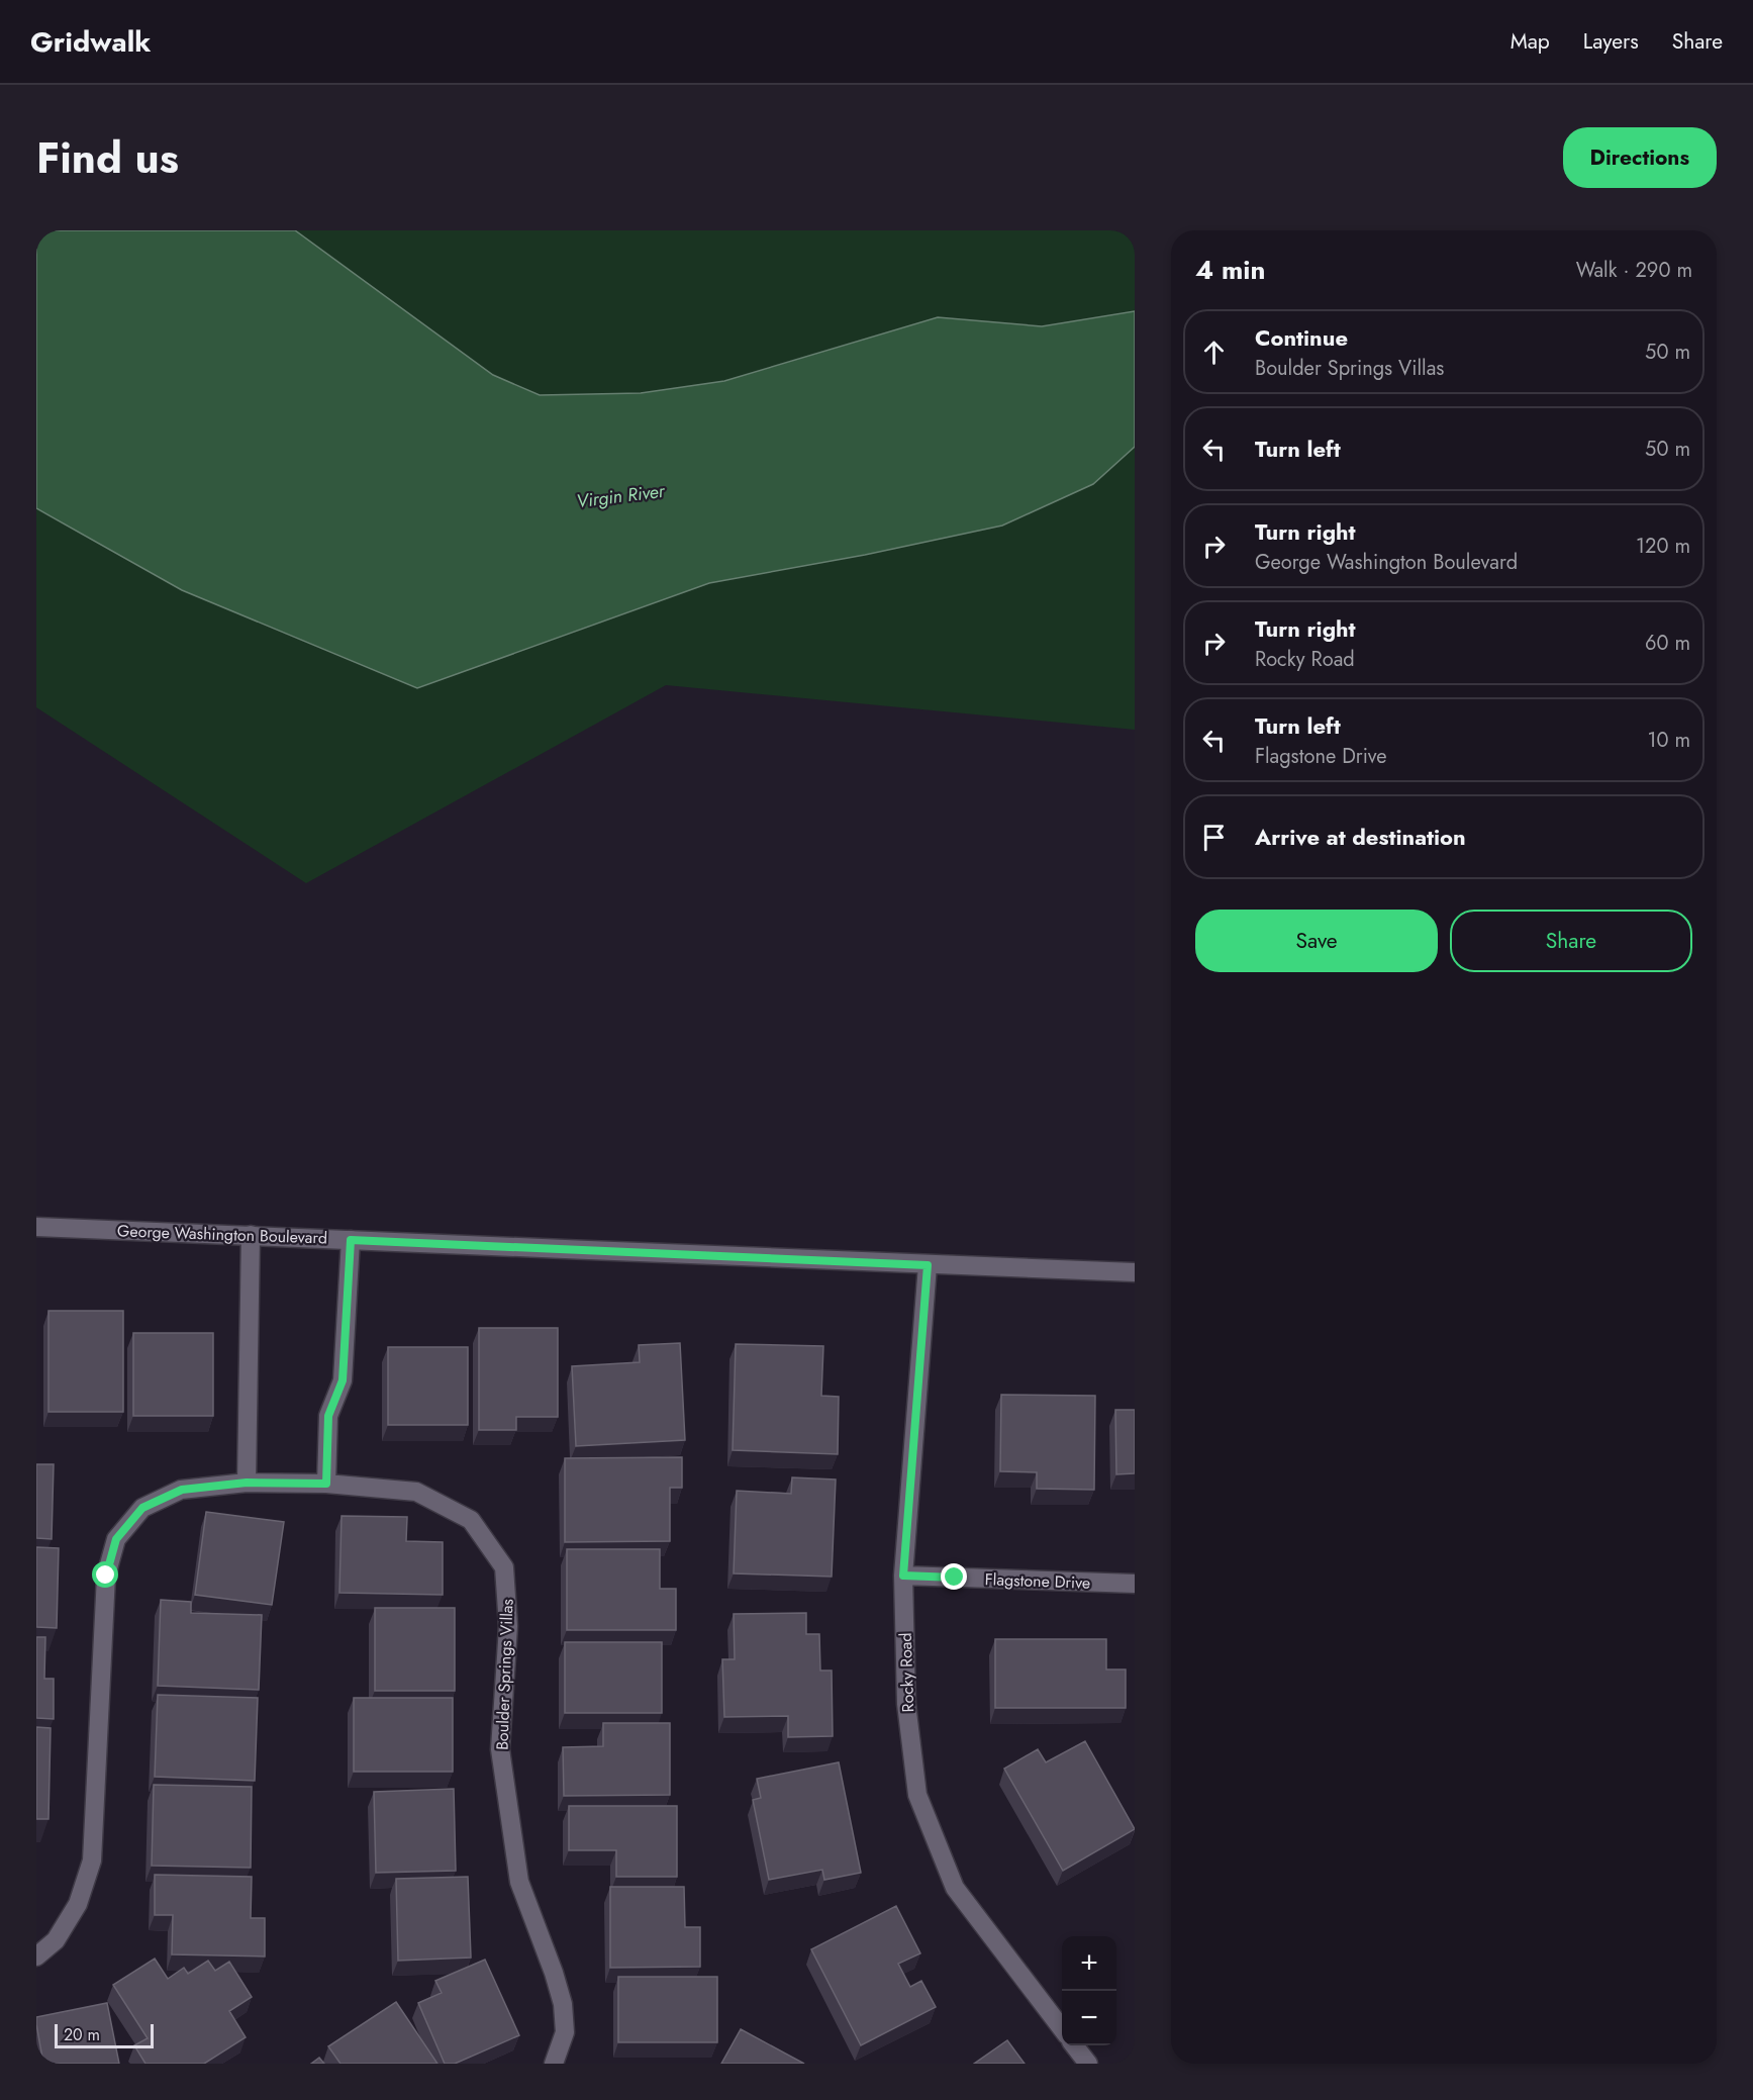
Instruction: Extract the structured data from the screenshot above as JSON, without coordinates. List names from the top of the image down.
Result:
{
  "streets": {
    "street": [
      "George Washington Boulevard",
      "Flagstone Drive",
      "Rocky Road",
      "Boulder Springs Villas"
    ]
  },
  "crossings": [
    ["George Washington Boulevard", "Rocky Road"],
    ["Flagstone Drive", "Rocky Road"]
  ],
  "water": ["Virgin River"],
  "scale_bar": "20 m",
  "page": {
    "header": "Gridwalk",
    "nav": ["Map", "Layers", "Share"],
    "title": "Find us",
    "buttons": [
      "Directions",
      ["Save", "Share"]
    ],
    "heading": ["4 min", "Walk · 290 m"],
    "list": [
      ["Continue", "Boulder Springs Villas", "50 m"],
      ["Turn left", "50 m"],
      ["Turn right", "George Washington Boulevard", "120 m"],
      ["Turn right", "Rocky Road", "60 m"],
      ["Turn left", "Flagstone Drive", "10 m"],
      "Arrive at destination"
    ],
    "map_buttons": ["+", "−"],
    "scale": "20 m"
  }
}
